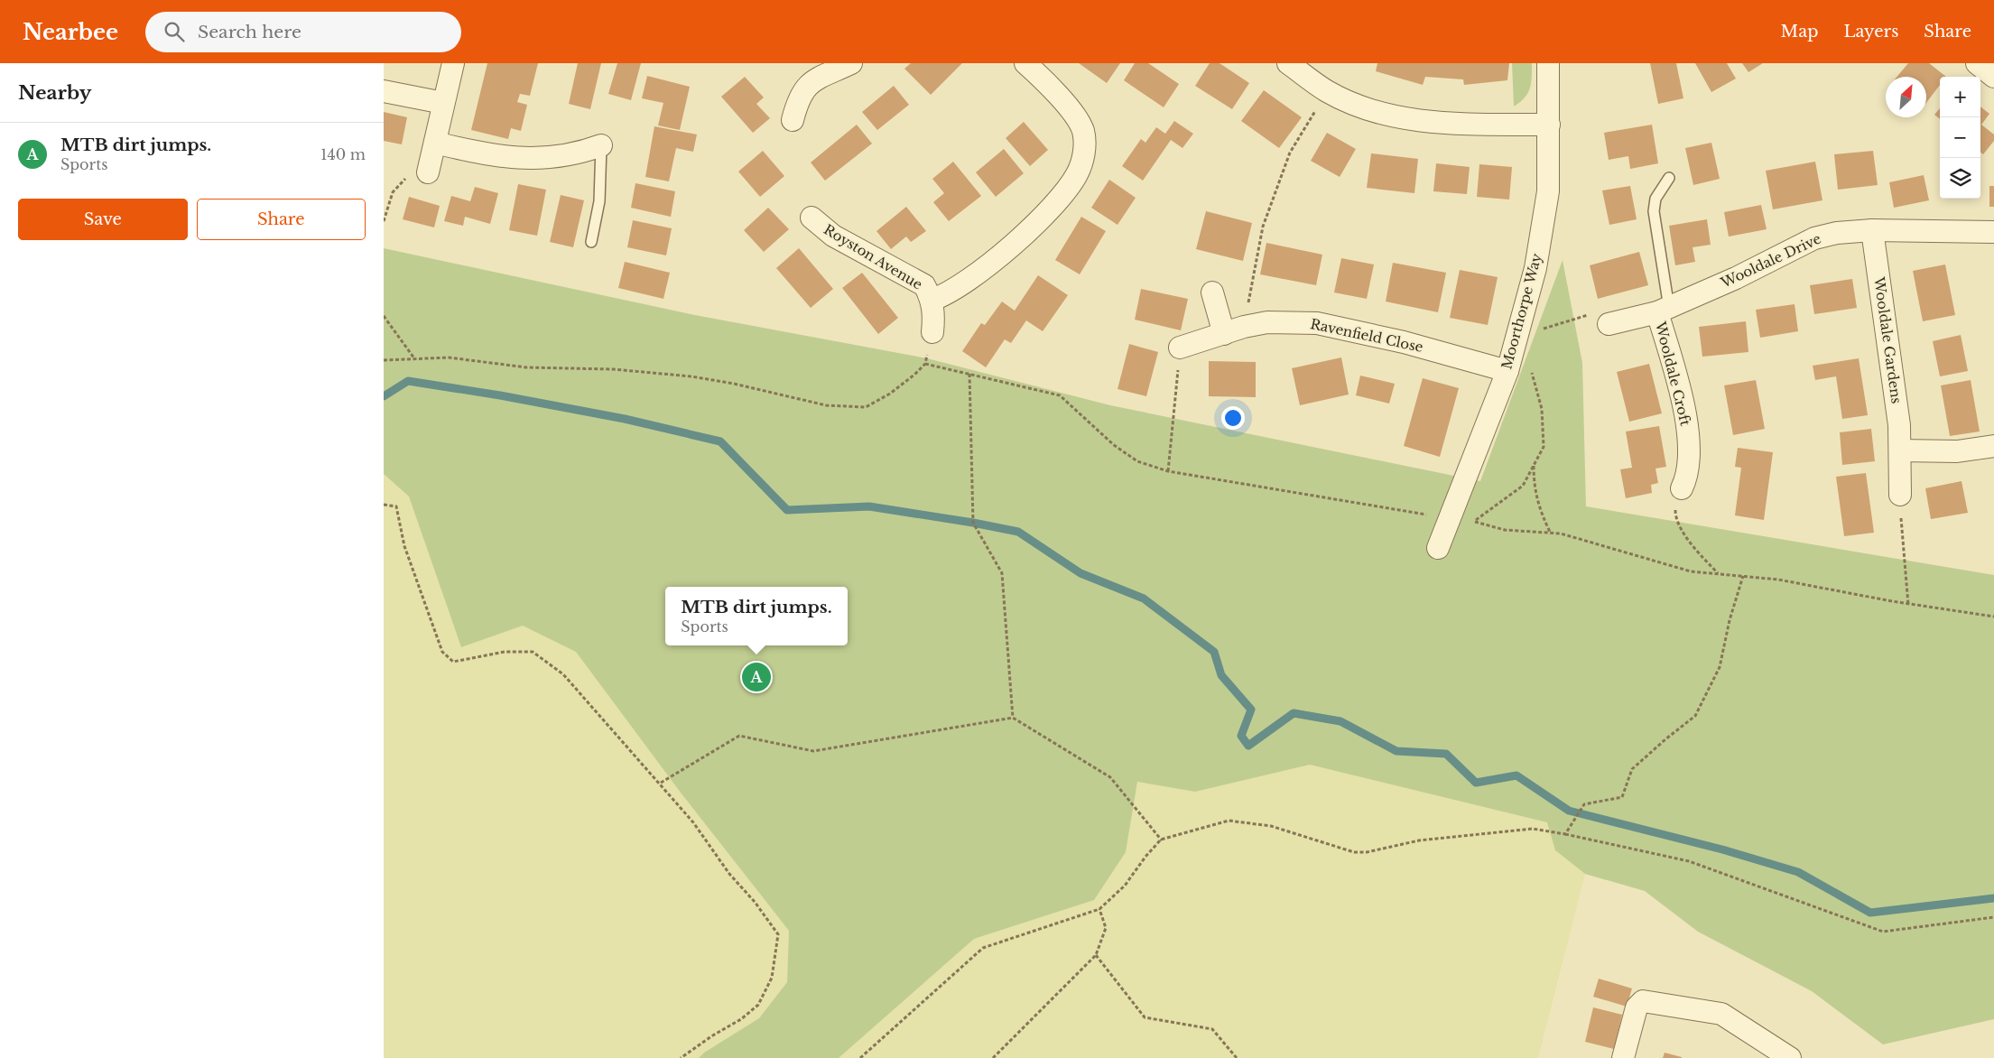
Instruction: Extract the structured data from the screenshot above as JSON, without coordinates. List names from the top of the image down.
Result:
{
  "streets": {
    "street": [
      "Royston Avenue",
      "Wooldale Drive",
      "Moorthorpe Way",
      "Ravenfield Close",
      "Wooldale Gardens",
      "Wooldale Croft"
    ]
  },
  "crossings": [
    ["Wooldale Drive", "Wooldale Gardens"],
    ["Wooldale Drive", "Wooldale Croft"],
    ["Moorthorpe Way", "Ravenfield Close"]
  ],
  "north": "top right",
  "page": {
    "header": "Nearbee",
    "search": "Search here",
    "nav": ["Map", "Layers", "Share"],
    "heading": "Nearby",
    "map_buttons": ["+", "−"],
    "list": [
      {
        "mark": "A",
        "name": "MTB dirt jumps.",
        "note": "Sports",
        "value": "140 m"
      }
    ],
    "buttons": ["Save", "Share"],
    "popup": ["MTB dirt jumps.", "Sports"],
    "pins": "A"
  }
}
